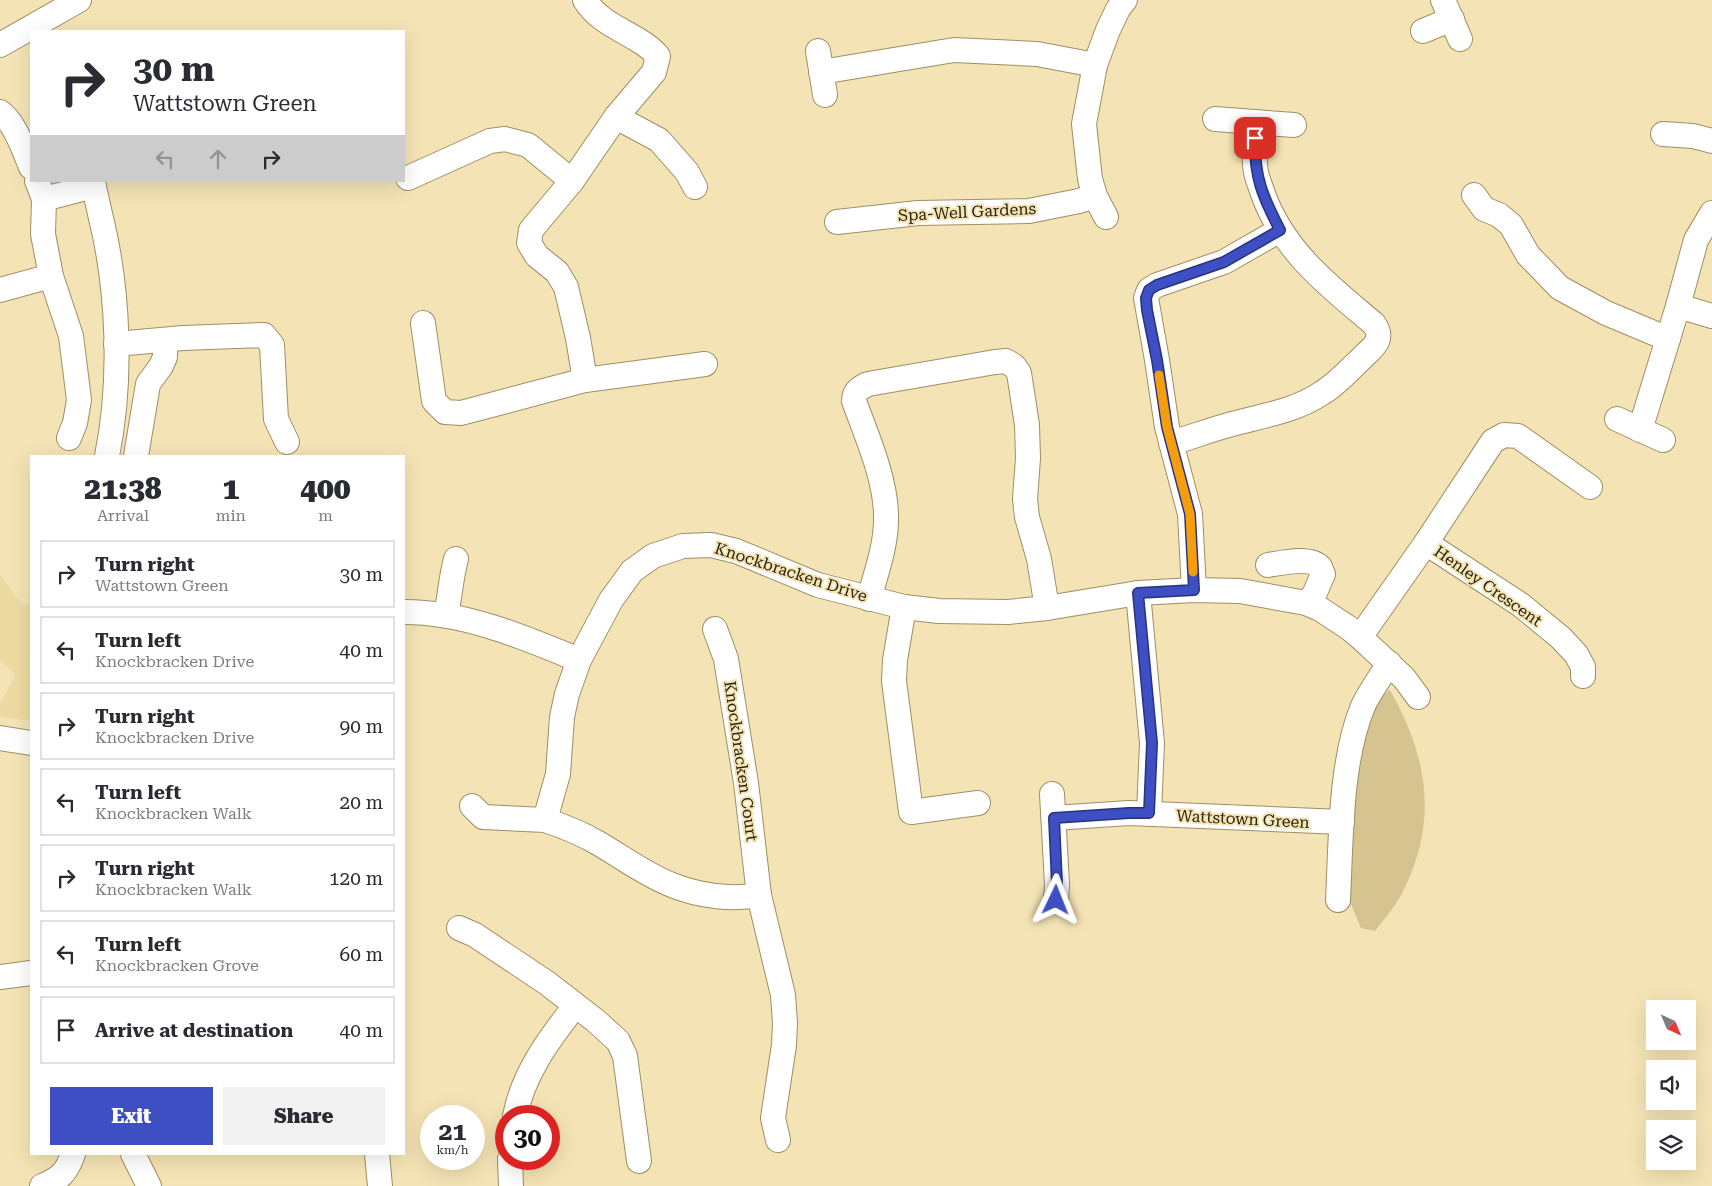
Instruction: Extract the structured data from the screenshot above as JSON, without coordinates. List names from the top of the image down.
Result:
{
  "streets": {
    "street": [
      "Spa-Well Gardens",
      "Knockbracken Drive",
      "Henley Crescent",
      "Knockbracken Court",
      "Wattstown Green"
    ]
  },
  "crossings": [
    ["Knockbracken Drive", "Henley Crescent"]
  ],
  "north": "bottom right",
  "page": {
    "turn": ["30 m", "Wattstown Green"],
    "eta": [
      "21:38",
      "Arrival",
      "1",
      "min",
      "400",
      "m"
    ],
    "list": [
      {
        "name": "Turn right",
        "note": "Wattstown Green",
        "value": "30 m"
      },
      {
        "name": "Turn left",
        "note": "Knockbracken Drive",
        "value": "40 m"
      },
      {
        "name": "Turn right",
        "note": "Knockbracken Drive",
        "value": "90 m"
      },
      {
        "name": "Turn left",
        "note": "Knockbracken Walk",
        "value": "20 m"
      },
      {
        "name": "Turn right",
        "note": "Knockbracken Walk",
        "value": "120 m"
      },
      {
        "name": "Turn left",
        "note": "Knockbracken Grove",
        "value": "60 m"
      },
      {
        "name": "Arrive at destination",
        "value": "40 m"
      }
    ],
    "buttons": ["Exit", "Share"],
    "speed": "21 km/h",
    "limit": "30"
  }
}
